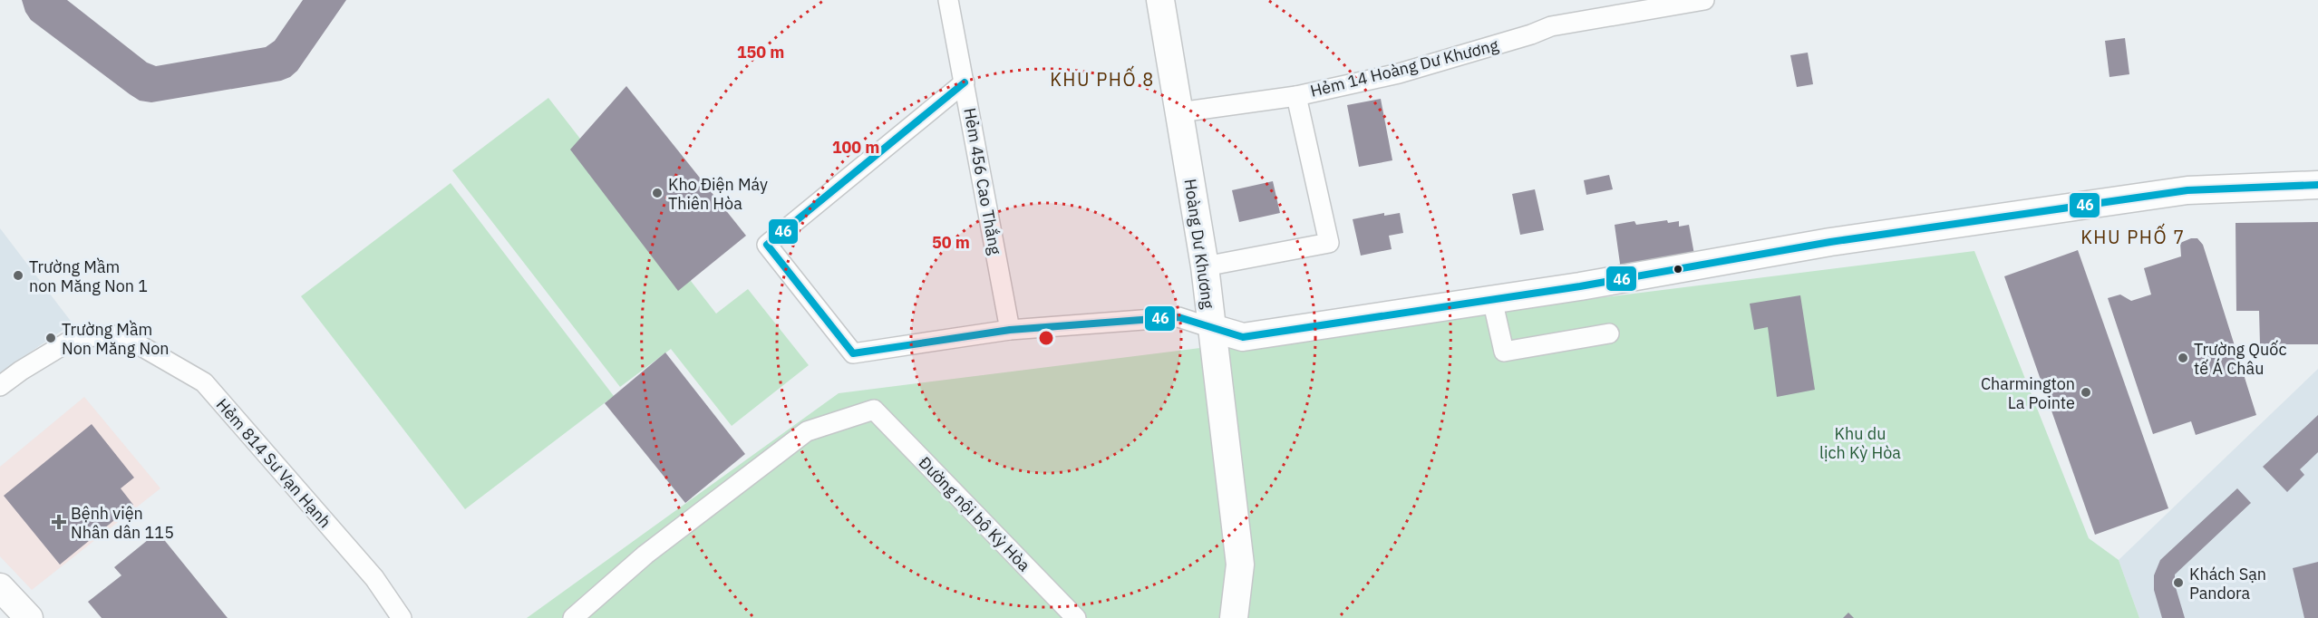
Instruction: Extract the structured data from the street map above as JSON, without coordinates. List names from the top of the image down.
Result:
{
  "streets": {
    "street": [
      "Hẻm 14 Hoàng Dư Khương",
      "Hẻm 456 Cao Thắng",
      "Hoàng Dư Khương",
      "Hẻm 814 Sư Vạn Hạnh",
      "Đường nội bộ Kỳ Hòa"
    ]
  },
  "crossings": [
    ["Hẻm 14 Hoàng Dư Khương", "Hoàng Dư Khương"]
  ],
  "districts": ["KHU PHỐ 8", "KHU PHỐ 7"],
  "parks": ["Khu du lịch Kỳ Hòa"],
  "places": {
    "other": [
      "Kho Điện Máy Thiên Hòa",
      "Trường Mầm non Măng Non 1",
      "Trường Mầm Non Măng Non",
      "Trường Quốc tế Á Châu",
      "Charmington La Pointe",
      "Khách Sạn Pandora"
    ],
    "health": ["Bệnh viện Nhân dân 115"]
  },
  "lines": ["transit line 46"],
  "rings": ["150 m", "100 m", "50 m"]
}
